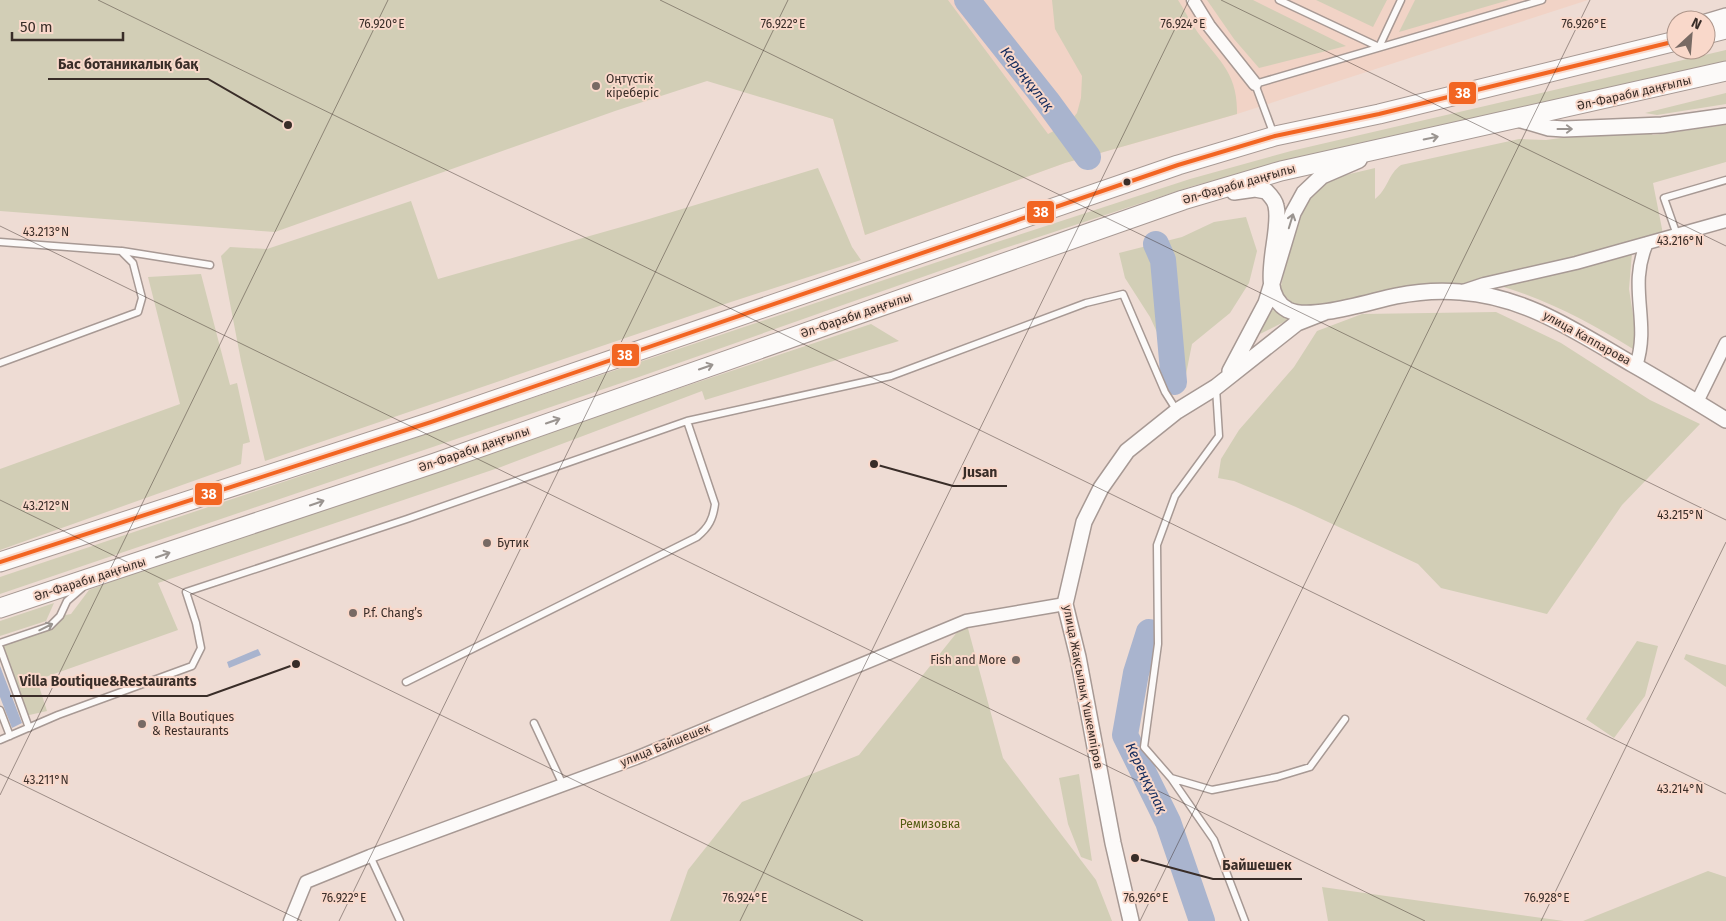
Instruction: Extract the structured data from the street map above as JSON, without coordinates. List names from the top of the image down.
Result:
{
  "streets": {
    "main road": ["Әл-Фараби даңғылы"],
    "street": ["улица Каппарова", "улица Жақсылық Үшкемпіров", "улица Байшешек"]
  },
  "crossings": [
    ["улица Каппарова", "улица Жақсылық Үшкемпіров"],
    ["улица Жақсылық Үшкемпіров", "улица Байшешек"]
  ],
  "water": ["Кереңқұлақ"],
  "parks": ["Ремизовка"],
  "places": [
    "Оңтүстік кіреберіс",
    "Бас ботаникалық бақ",
    "Jusan",
    "Бутик",
    "P.f. Chang’s",
    "Fish and More",
    "Villa Boutique&Restaurants",
    "Villa Boutiques & Restaurants",
    "Байшешек"
  ],
  "lines": ["transit line 38"],
  "scale_bar": "50 m",
  "north": "top right",
  "coordinates": [
    "76.920°E",
    "76.922°E",
    "76.924°E",
    "76.926°E",
    "43.213°N",
    "43.216°N",
    "43.212°N",
    "43.215°N",
    "43.211°N",
    "43.214°N",
    "76.928°E"
  ]
}
